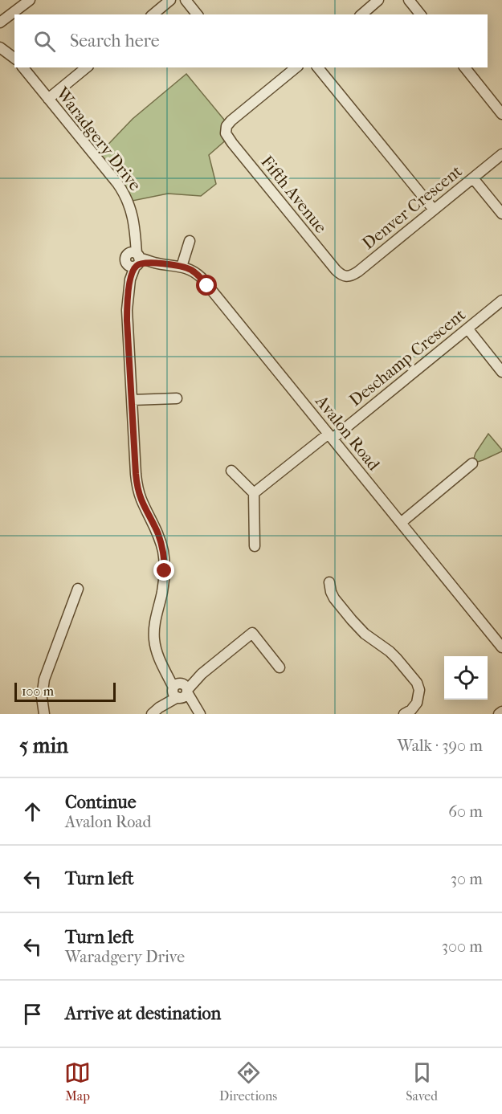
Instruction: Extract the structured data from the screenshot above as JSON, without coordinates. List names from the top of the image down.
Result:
{
  "streets": {
    "street": [
      "Waradgery Drive",
      "Fifth Avenue",
      "Denver Crescent",
      "Deschamp Crescent",
      "Avalon Road"
    ]
  },
  "crossings": [
    ["Waradgery Drive", "Avalon Road"],
    ["Fifth Avenue", "Denver Crescent"],
    ["Deschamp Crescent", "Avalon Road"]
  ],
  "scale_bar": "100 m",
  "page": {
    "search": "Search here",
    "scale": "100 m",
    "heading": ["5 min", "Walk · 390 m"],
    "list": [
      ["Continue", "Avalon Road", "60 m"],
      ["Turn left", "30 m"],
      ["Turn left", "Waradgery Drive", "300 m"],
      "Arrive at destination"
    ],
    "nav": ["Map", "Directions", "Saved"]
  }
}
